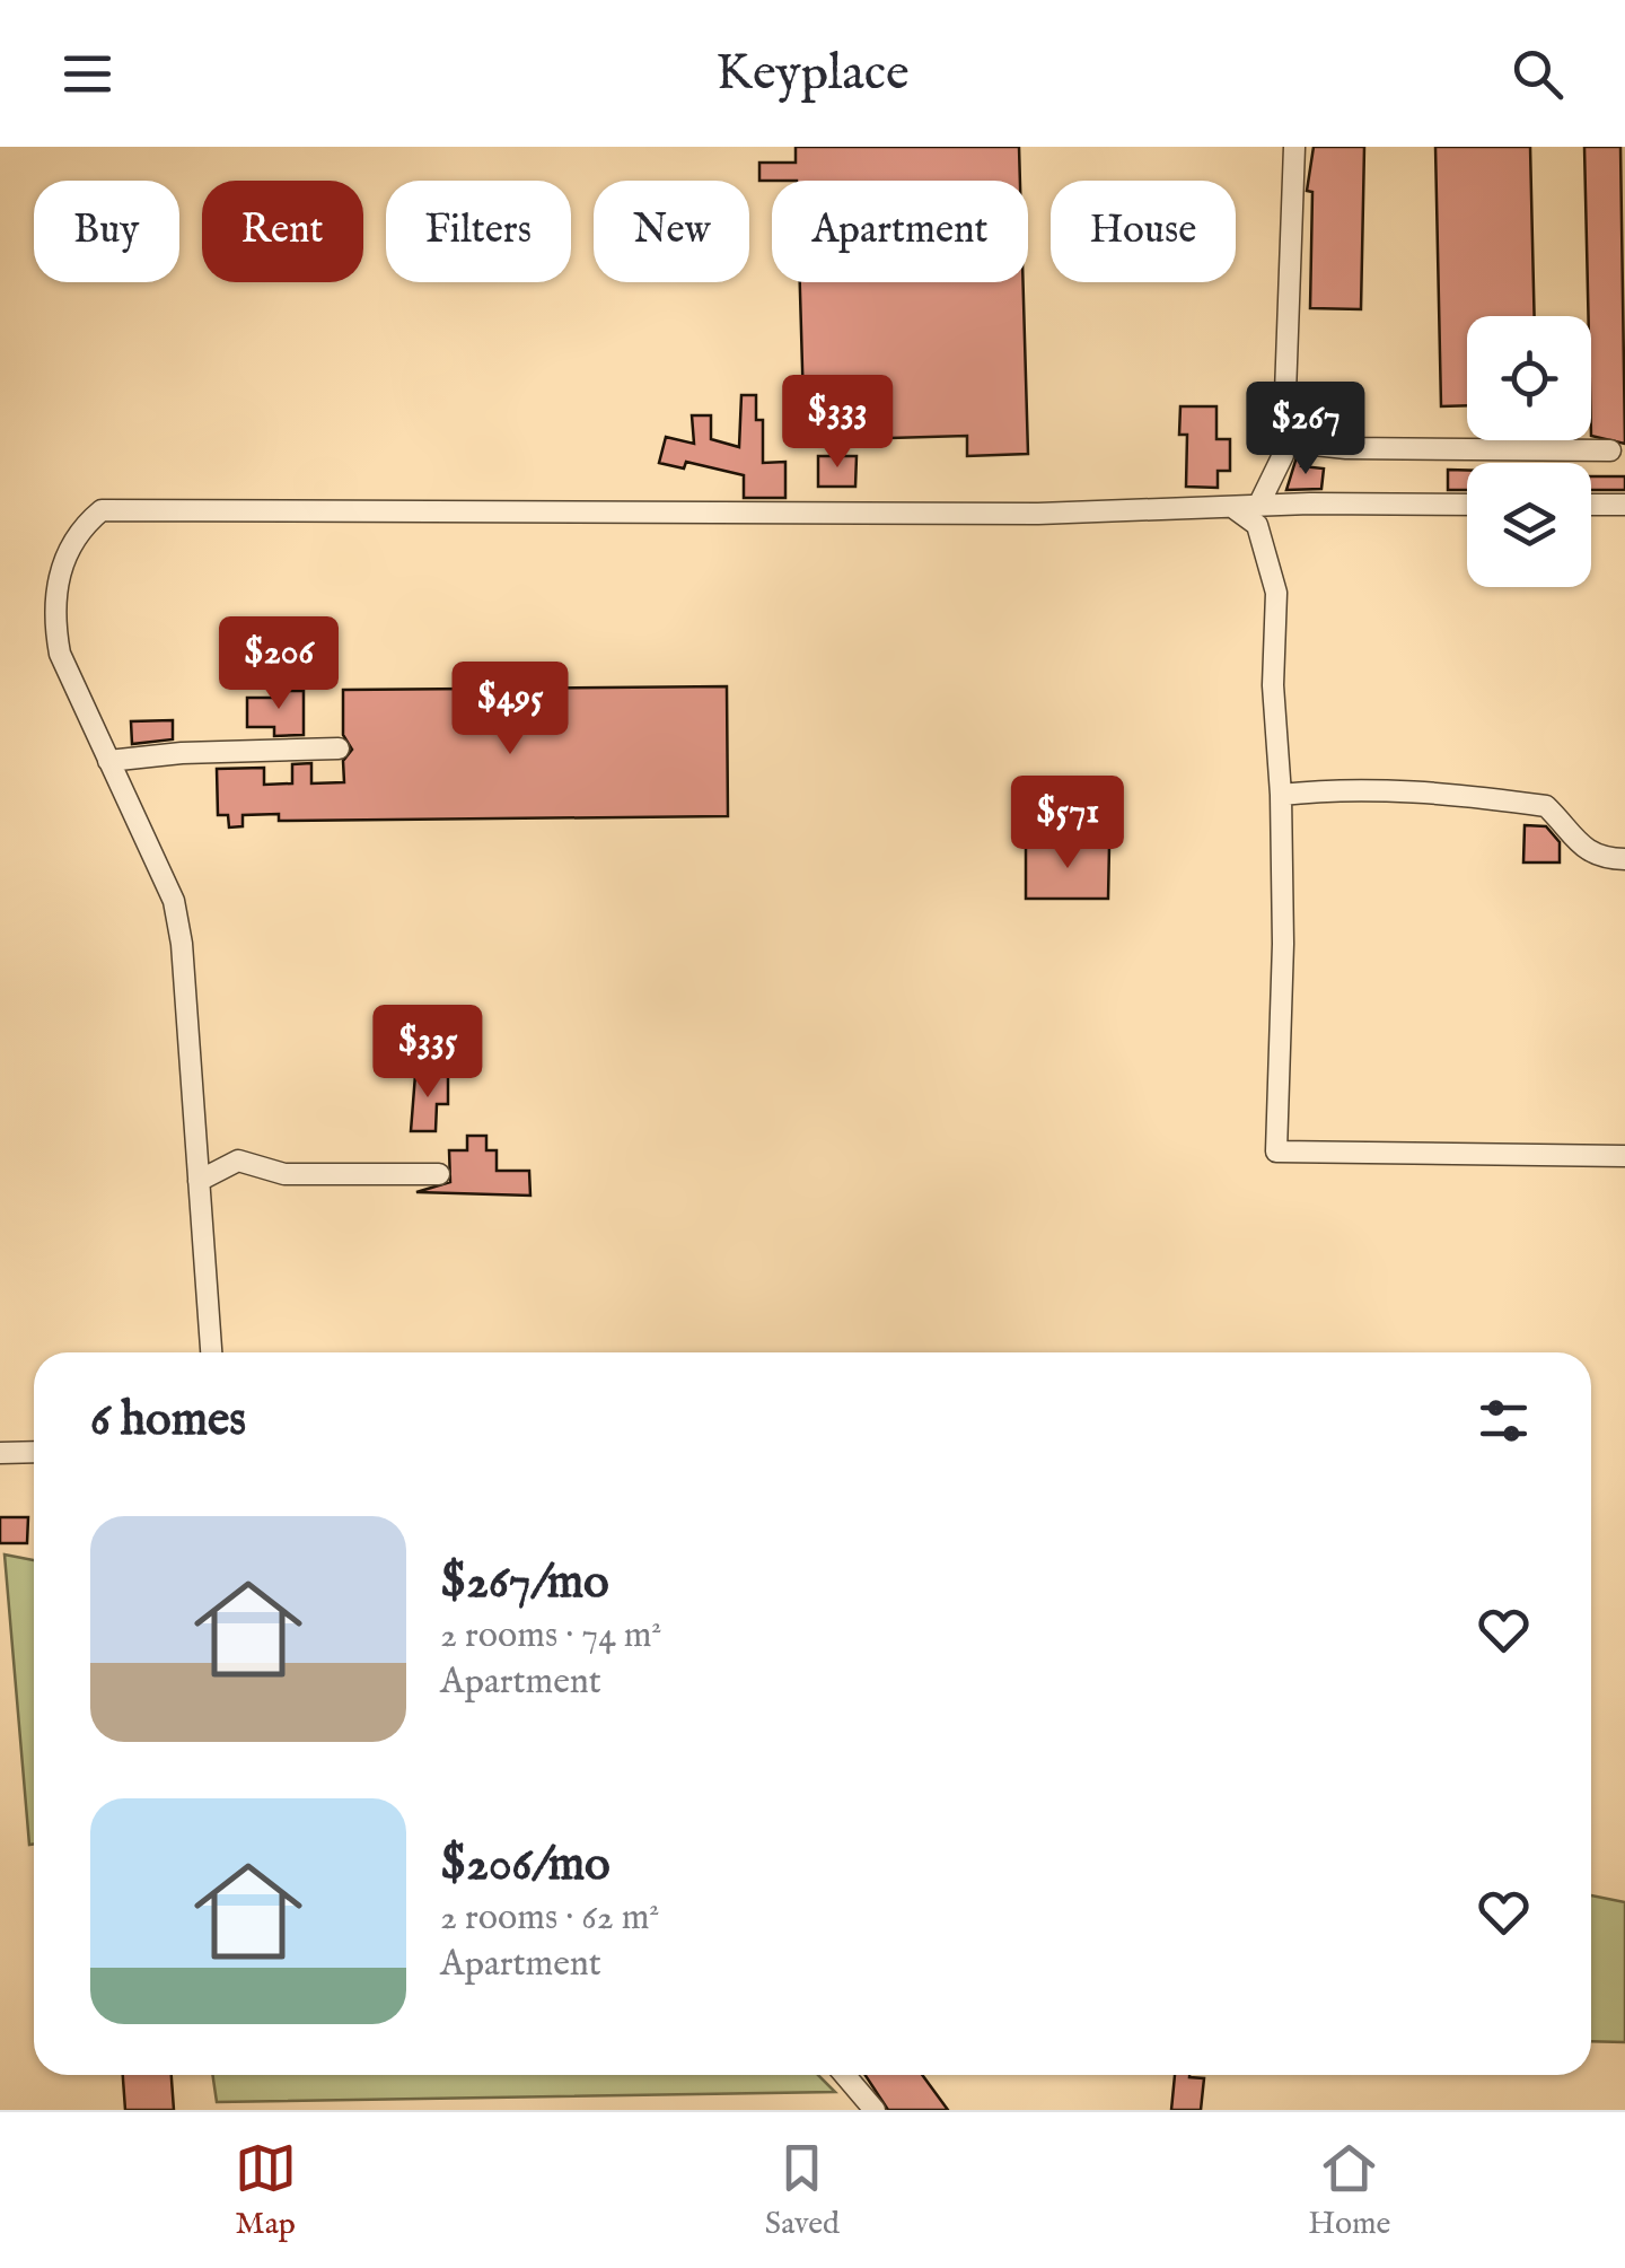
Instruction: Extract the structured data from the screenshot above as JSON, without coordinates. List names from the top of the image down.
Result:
{
  "page": {
    "header": "Keyplace",
    "chip": [
      "Buy",
      "Rent",
      "Filters",
      "New",
      "Apartment",
      "House"
    ],
    "price": [
      "$333",
      "$267",
      "$206",
      "$495",
      "$571",
      "$335"
    ],
    "heading": "6 homes",
    "list": [
      {
        "name": "$267/mo",
        "note": "2 rooms · 74 m² · Apartment"
      },
      {
        "name": "$206/mo",
        "note": "2 rooms · 62 m² · Apartment"
      }
    ],
    "tabs": ["Map", "Saved", "Home"]
  }
}
